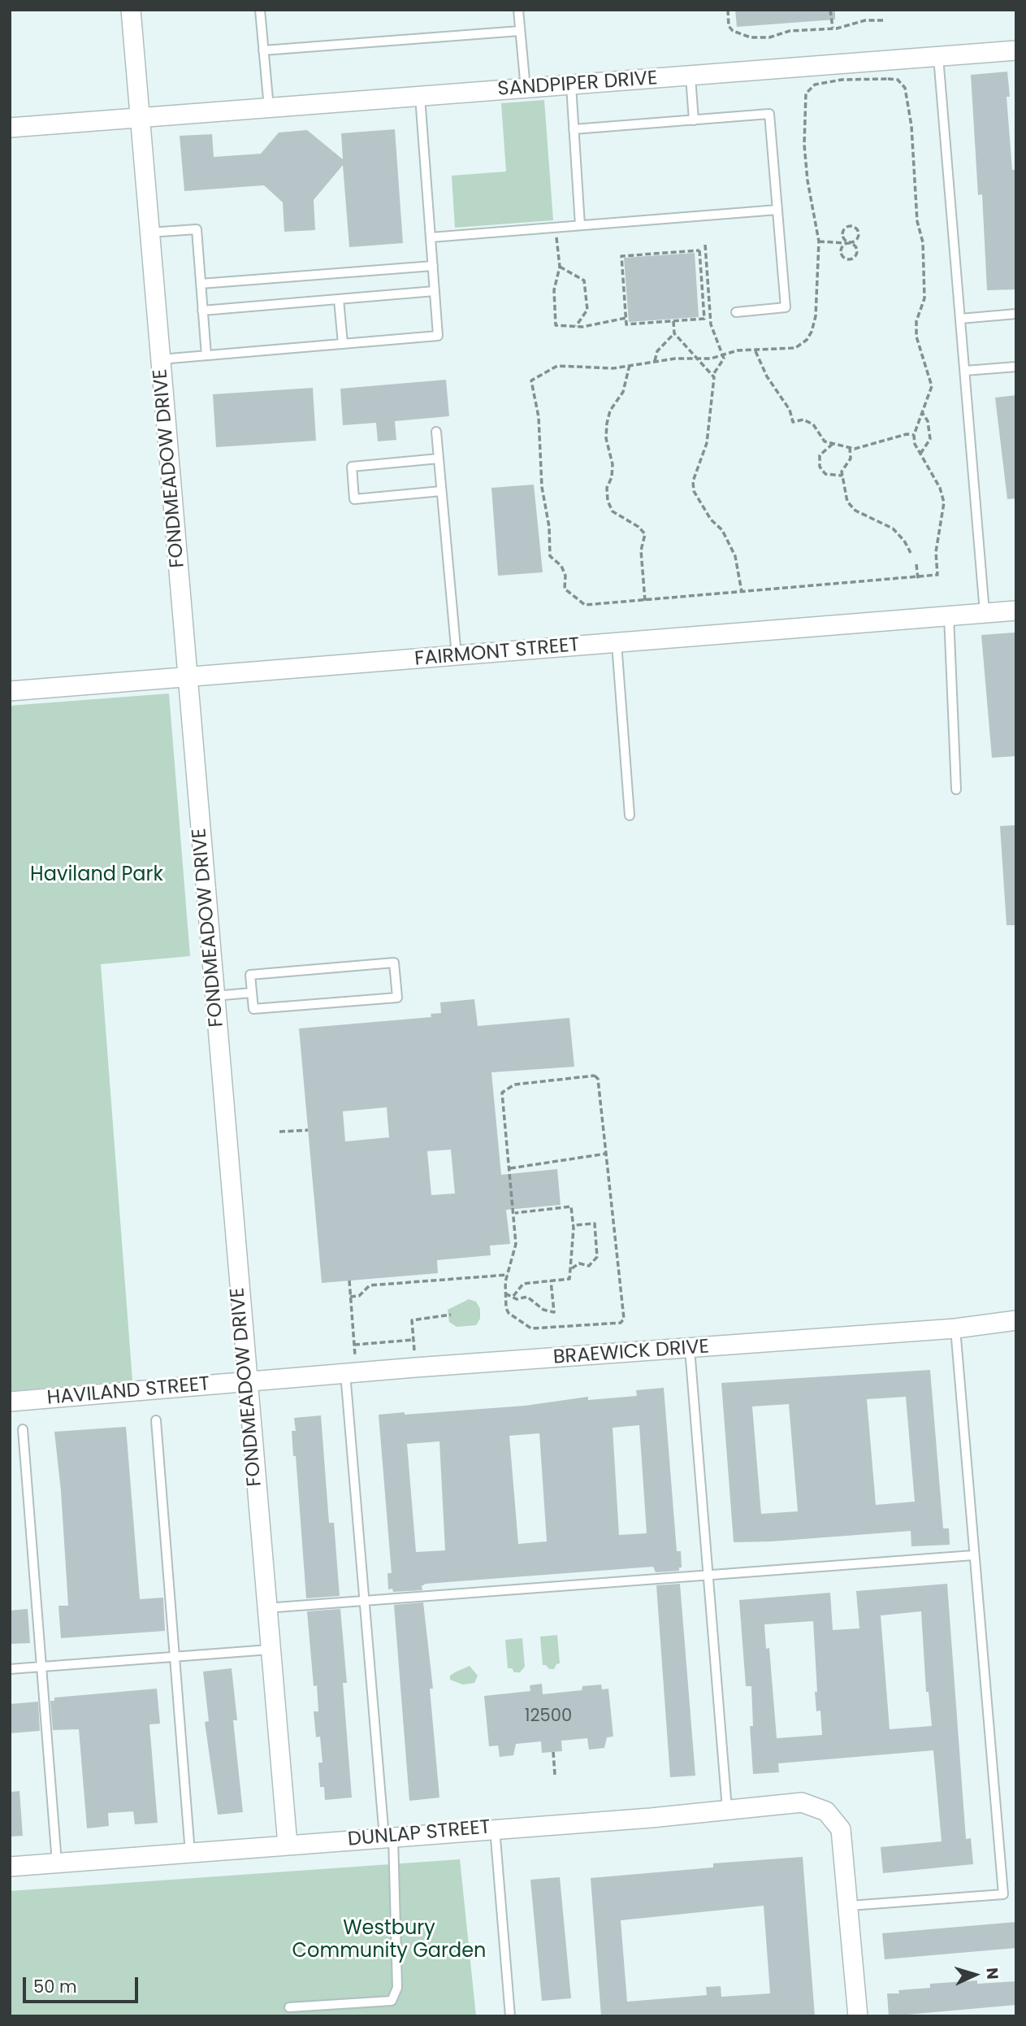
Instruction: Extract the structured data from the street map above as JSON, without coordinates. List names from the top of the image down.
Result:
{
  "streets": {
    "street": [
      "SANDPIPER DRIVE",
      "FONDMEADOW DRIVE",
      "FAIRMONT STREET",
      "BRAEWICK DRIVE",
      "HAVILAND STREET",
      "DUNLAP STREET"
    ]
  },
  "crossings": [
    ["SANDPIPER DRIVE", "FONDMEADOW DRIVE"],
    ["FONDMEADOW DRIVE", "FAIRMONT STREET"],
    ["FONDMEADOW DRIVE", "BRAEWICK DRIVE"],
    ["FONDMEADOW DRIVE", "HAVILAND STREET"],
    ["FONDMEADOW DRIVE", "DUNLAP STREET"],
    ["BRAEWICK DRIVE", "HAVILAND STREET"]
  ],
  "parks": ["Haviland Park", "Westbury Community Garden"],
  "house_numbers": ["12500"],
  "scale_bar": "50 m",
  "north": "right"
}
